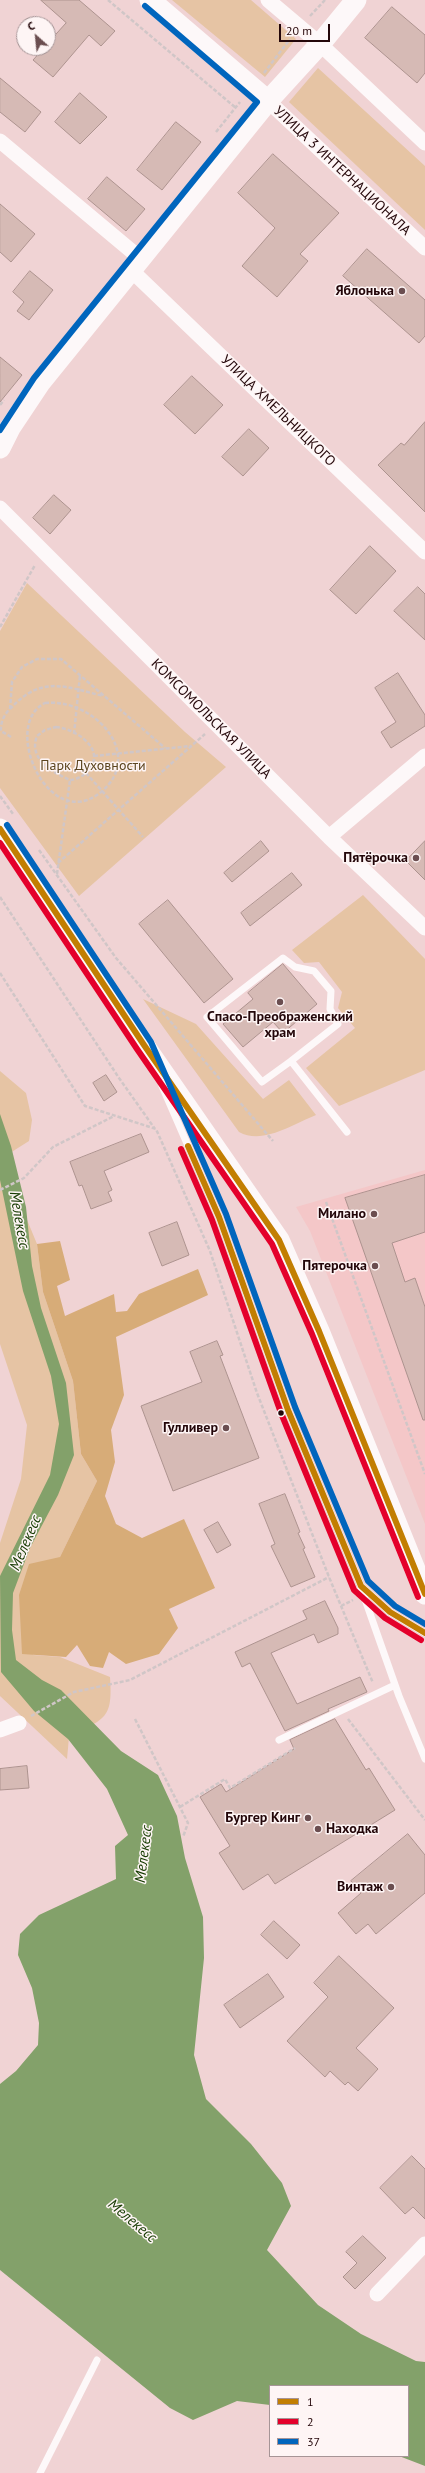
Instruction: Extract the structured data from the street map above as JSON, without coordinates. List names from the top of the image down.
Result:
{
  "streets": {
    "main road": ["УЛИЦА 3 ИНТЕРНАЦИОНАЛА"],
    "street": ["УЛИЦА ХМЕЛЬНИЦКОГО", "КОМСОМОЛЬСКАЯ УЛИЦА"]
  },
  "water": ["Мелекесс"],
  "parks": ["Парк Духовности"],
  "places": [
    "Яблонька",
    "Пятёрочка",
    "Спасо-Преображенский храм",
    "Милано",
    "Пятерочка",
    "Гулливер",
    "Бургер Кинг",
    "Находка",
    "Винтаж"
  ],
  "lines": ["transit line 37", "transit line 1", "transit line 2"],
  "legend": ["1", "2", "37"],
  "scale_bar": "20 m",
  "north": "top left"
}
